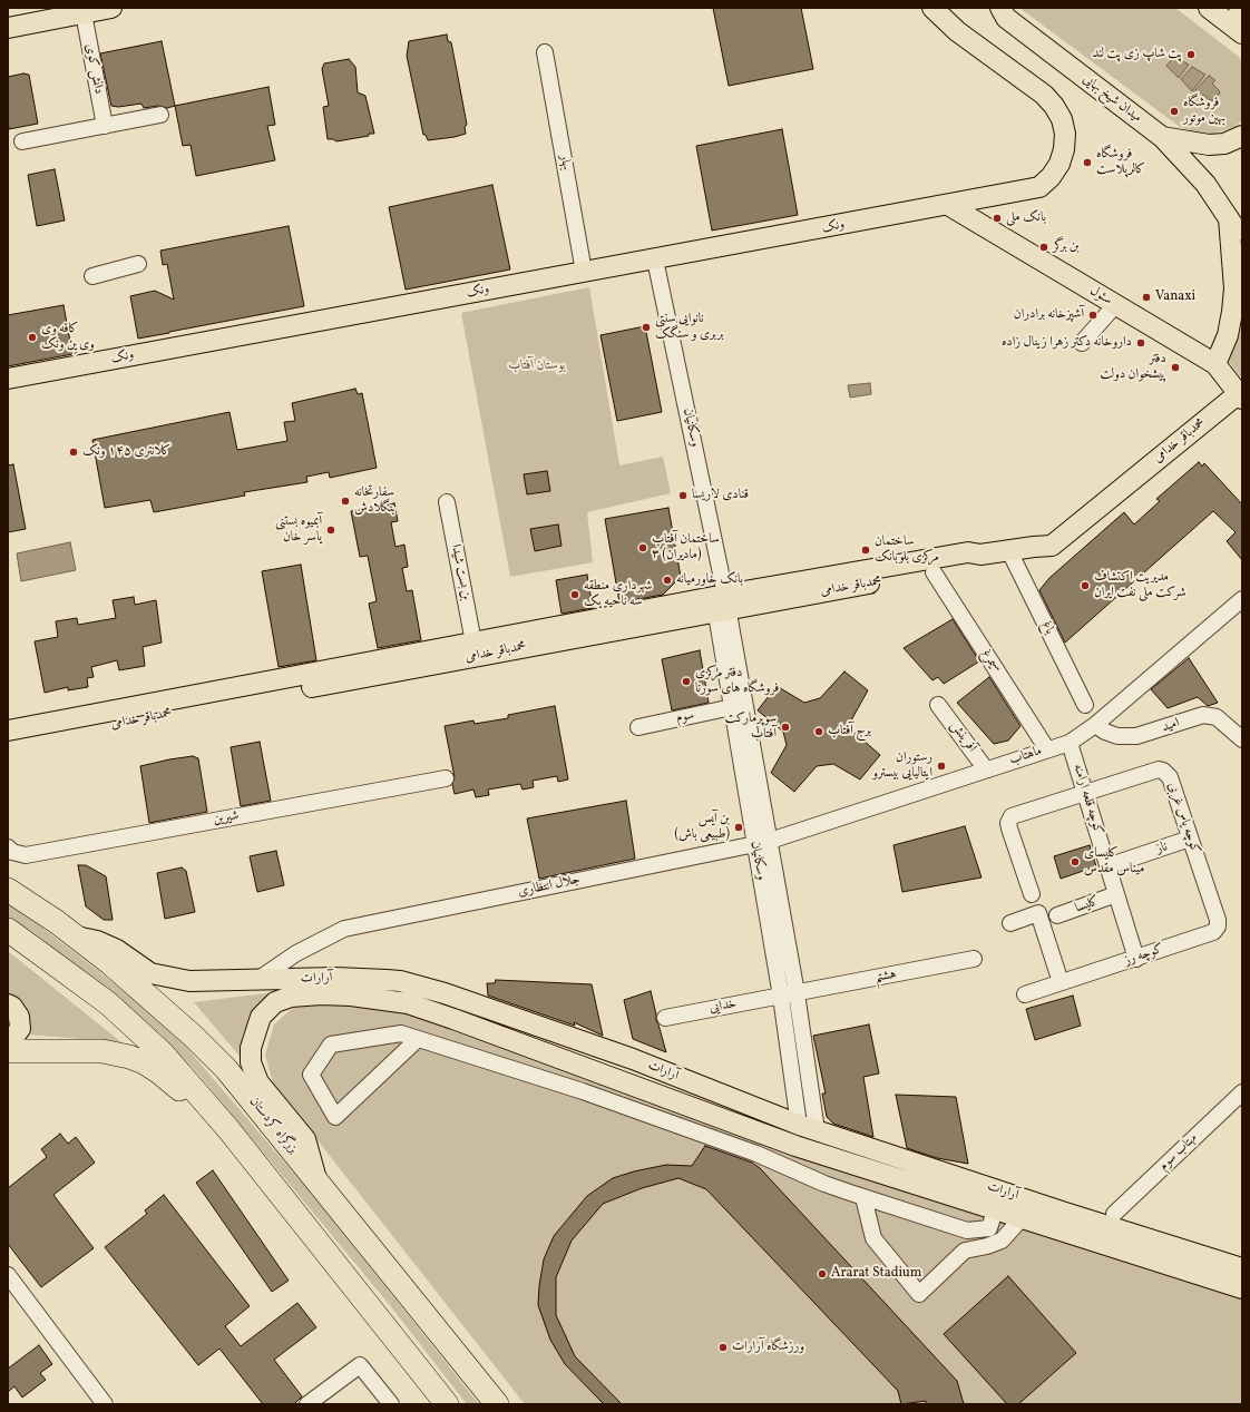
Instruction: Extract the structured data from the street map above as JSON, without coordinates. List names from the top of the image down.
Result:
{
  "streets": {
    "highway": ["بزرگراه کردستان"],
    "main road": [
      "میدان شیخ بهایی",
      "ونک",
      "سئول",
      "محمدباقر خدامی",
      "آرارات"
    ],
    "street": [
      "دانش کوی",
      "بهار",
      "وسکانیان",
      "بن بست شیدا",
      "باغ",
      "سیمرغ",
      "سوم",
      "امید",
      "آفرینش",
      "ماهتاب",
      "کوچه قلعه ارامنه",
      "شیرین",
      "کوچه یاس غربی",
      "ناز",
      "جلال انتظاری",
      "کلیسا",
      "کوچه رز",
      "هشتم",
      "خدایی",
      "مهتاب سوم"
    ]
  },
  "crossings": [
    ["بهار", "ونک"],
    ["ونک", "سئول"],
    ["ونک", "وسکانیان"],
    ["سئول", "محمدباقر خدامی"],
    ["وسکانیان", "محمدباقر خدامی"],
    ["وسکانیان", "سوم"],
    ["وسکانیان", "ماهتاب"],
    ["وسکانیان", "جلال انتظاری"],
    ["محمدباقر خدامی", "بن بست شیدا"],
    ["محمدباقر خدامی", "باغ"],
    ["محمدباقر خدامی", "سیمرغ"],
    ["سیمرغ", "ماهتاب"],
    ["امید", "ماهتاب"],
    ["آفرینش", "ماهتاب"],
    ["ماهتاب", "کوچه قلعه ارامنه"],
    ["ماهتاب", "جلال انتظاری"],
    ["کوچه قلعه ارامنه", "کوچه یاس غربی"],
    ["کوچه قلعه ارامنه", "ناز"],
    ["کوچه قلعه ارامنه", "کلیسا"],
    ["کوچه قلعه ارامنه", "کوچه رز"],
    ["کوچه یاس غربی", "ناز"],
    ["کوچه یاس غربی", "کوچه رز"],
    ["جلال انتظاری", "آرارات"],
    ["هشتم", "خدایی"],
    ["آرارات", "بزرگراه کردستان"]
  ],
  "parks": ["بوستان آفتاب"],
  "places": [
    "پت شاپ زی پت لند",
    "فروشگاه بهین موتور",
    "فروشگاه کالرپلاست",
    "بانک ملی",
    "بن برگر",
    "Vanaxi",
    "آشپزخانه برادران",
    "نانوایی سنتی بربری و سنگک",
    "کافه وی‌ وی‌ یِن ونک",
    "داروخانه دکتر زهرا زینال زاده",
    "دفتر پیشخوان دولت",
    "کلانتری ۱۴۵ ونک",
    "قنادی لاریسا",
    "سفارتخانه بنگلادش",
    "آبمیوه بستنی یاسر خان",
    "ساختمان آفتاب ۳ (مادیران)",
    "ساختمان مرکزی بلوبانک",
    "بانک خاورمیانه",
    "مدیریت اکتشاف شرکت ملی نفت ایران",
    "شهرداری منطقه سه ناحیه یک",
    "دفتر مرکزی فروشگاه های سورنا",
    "سوپرمارکت آفتاب",
    "برج آفتاب",
    "رستوران ایتالیایی بیسترو",
    "بن آیس (طبیعی باش)",
    "کلیسای میناس مقدس",
    "Ararat Stadium",
    "ورزشگاه آرارات"
  ]
}
